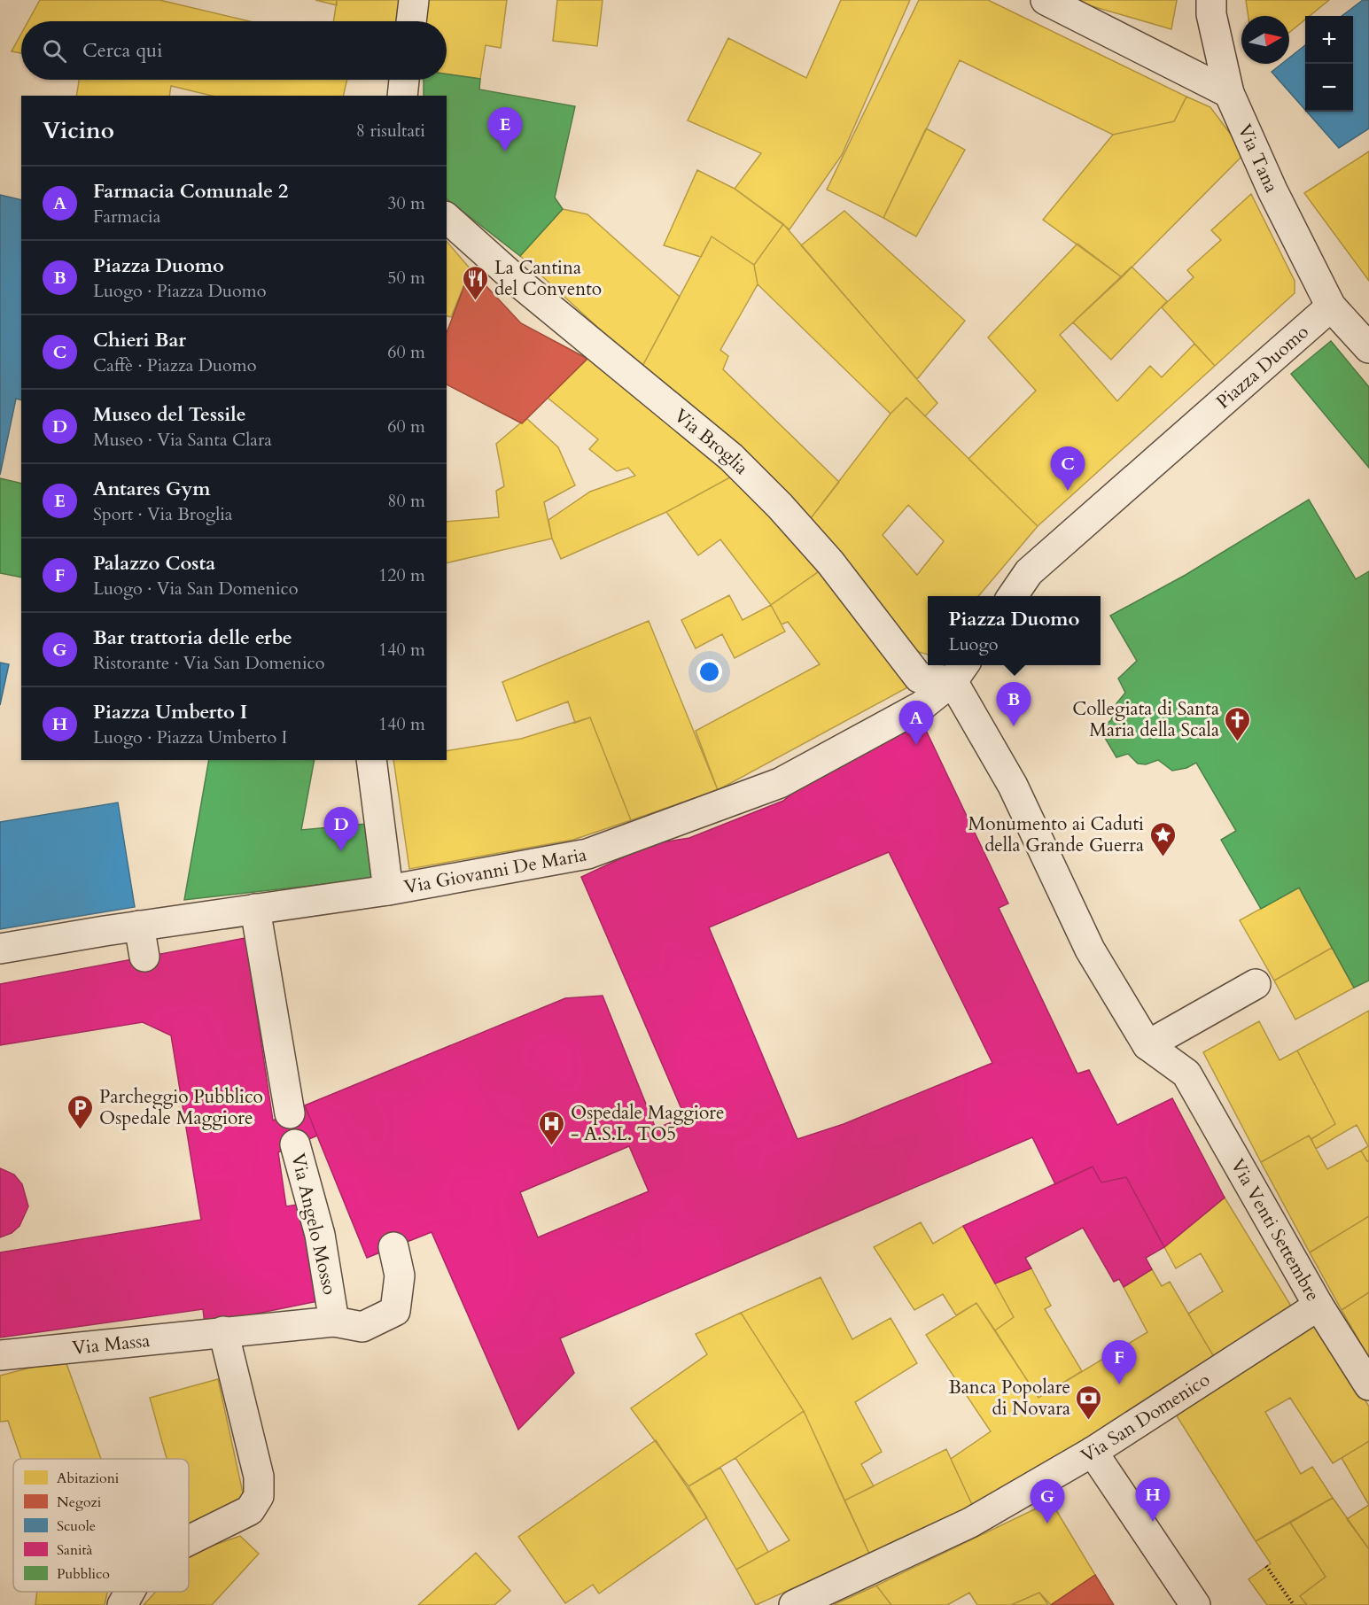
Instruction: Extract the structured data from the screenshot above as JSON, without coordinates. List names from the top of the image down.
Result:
{
  "streets": {
    "street": [
      "Via Tana",
      "Piazza Duomo",
      "Via Broglia",
      "Via Giovanni De Maria",
      "Via Angelo Mosso",
      "Via Venti Settembre",
      "Via Massa",
      "Via San Domenico"
    ]
  },
  "crossings": [
    ["Via Tana", "Piazza Duomo"],
    ["Via Broglia", "Via Giovanni De Maria"],
    ["Via Angelo Mosso", "Via Massa"],
    ["Via Venti Settembre", "Via San Domenico"]
  ],
  "places": {
    "restaurant": ["La Cantina del Convento"],
    "church": ["Collegiata di Santa Maria della Scala"],
    "place": ["Monumento ai Caduti della Grande Guerra"],
    "parking": ["Parcheggio Pubblico Ospedale Maggiore"],
    "hospital": ["Ospedale Maggiore - A.S.L. TO5"],
    "bank": ["Banca Popolare di Novara"]
  },
  "legend": [
    "Abitazioni",
    "Negozi",
    "Scuole",
    "Sanità",
    "Pubblico"
  ],
  "north": "right",
  "page": {
    "map_buttons": ["+", "−"],
    "search": "Cerca qui",
    "heading": ["Vicino", "8 risultati"],
    "pins": [
      "E",
      "C",
      "B",
      "A",
      "D",
      "F",
      "H",
      "G"
    ],
    "list": [
      {
        "mark": "A",
        "name": "Farmacia Comunale 2",
        "note": "Farmacia",
        "value": "30 m"
      },
      {
        "mark": "B",
        "name": "Piazza Duomo",
        "note": "Luogo · Piazza Duomo",
        "value": "50 m"
      },
      {
        "mark": "C",
        "name": "Chieri Bar",
        "note": "Caffè · Piazza Duomo",
        "value": "60 m"
      },
      {
        "mark": "D",
        "name": "Museo del Tessile",
        "note": "Museo · Via Santa Clara",
        "value": "60 m"
      },
      {
        "mark": "E",
        "name": "Antares Gym",
        "note": "Sport · Via Broglia",
        "value": "80 m"
      },
      {
        "mark": "F",
        "name": "Palazzo Costa",
        "note": "Luogo · Via San Domenico",
        "value": "120 m"
      },
      {
        "mark": "G",
        "name": "Bar trattoria delle erbe",
        "note": "Ristorante · Via San Domenico",
        "value": "140 m"
      },
      {
        "mark": "H",
        "name": "Piazza Umberto I",
        "note": "Luogo · Piazza Umberto I",
        "value": "140 m"
      }
    ],
    "popup": ["Piazza Duomo", "Luogo"]
  }
}
